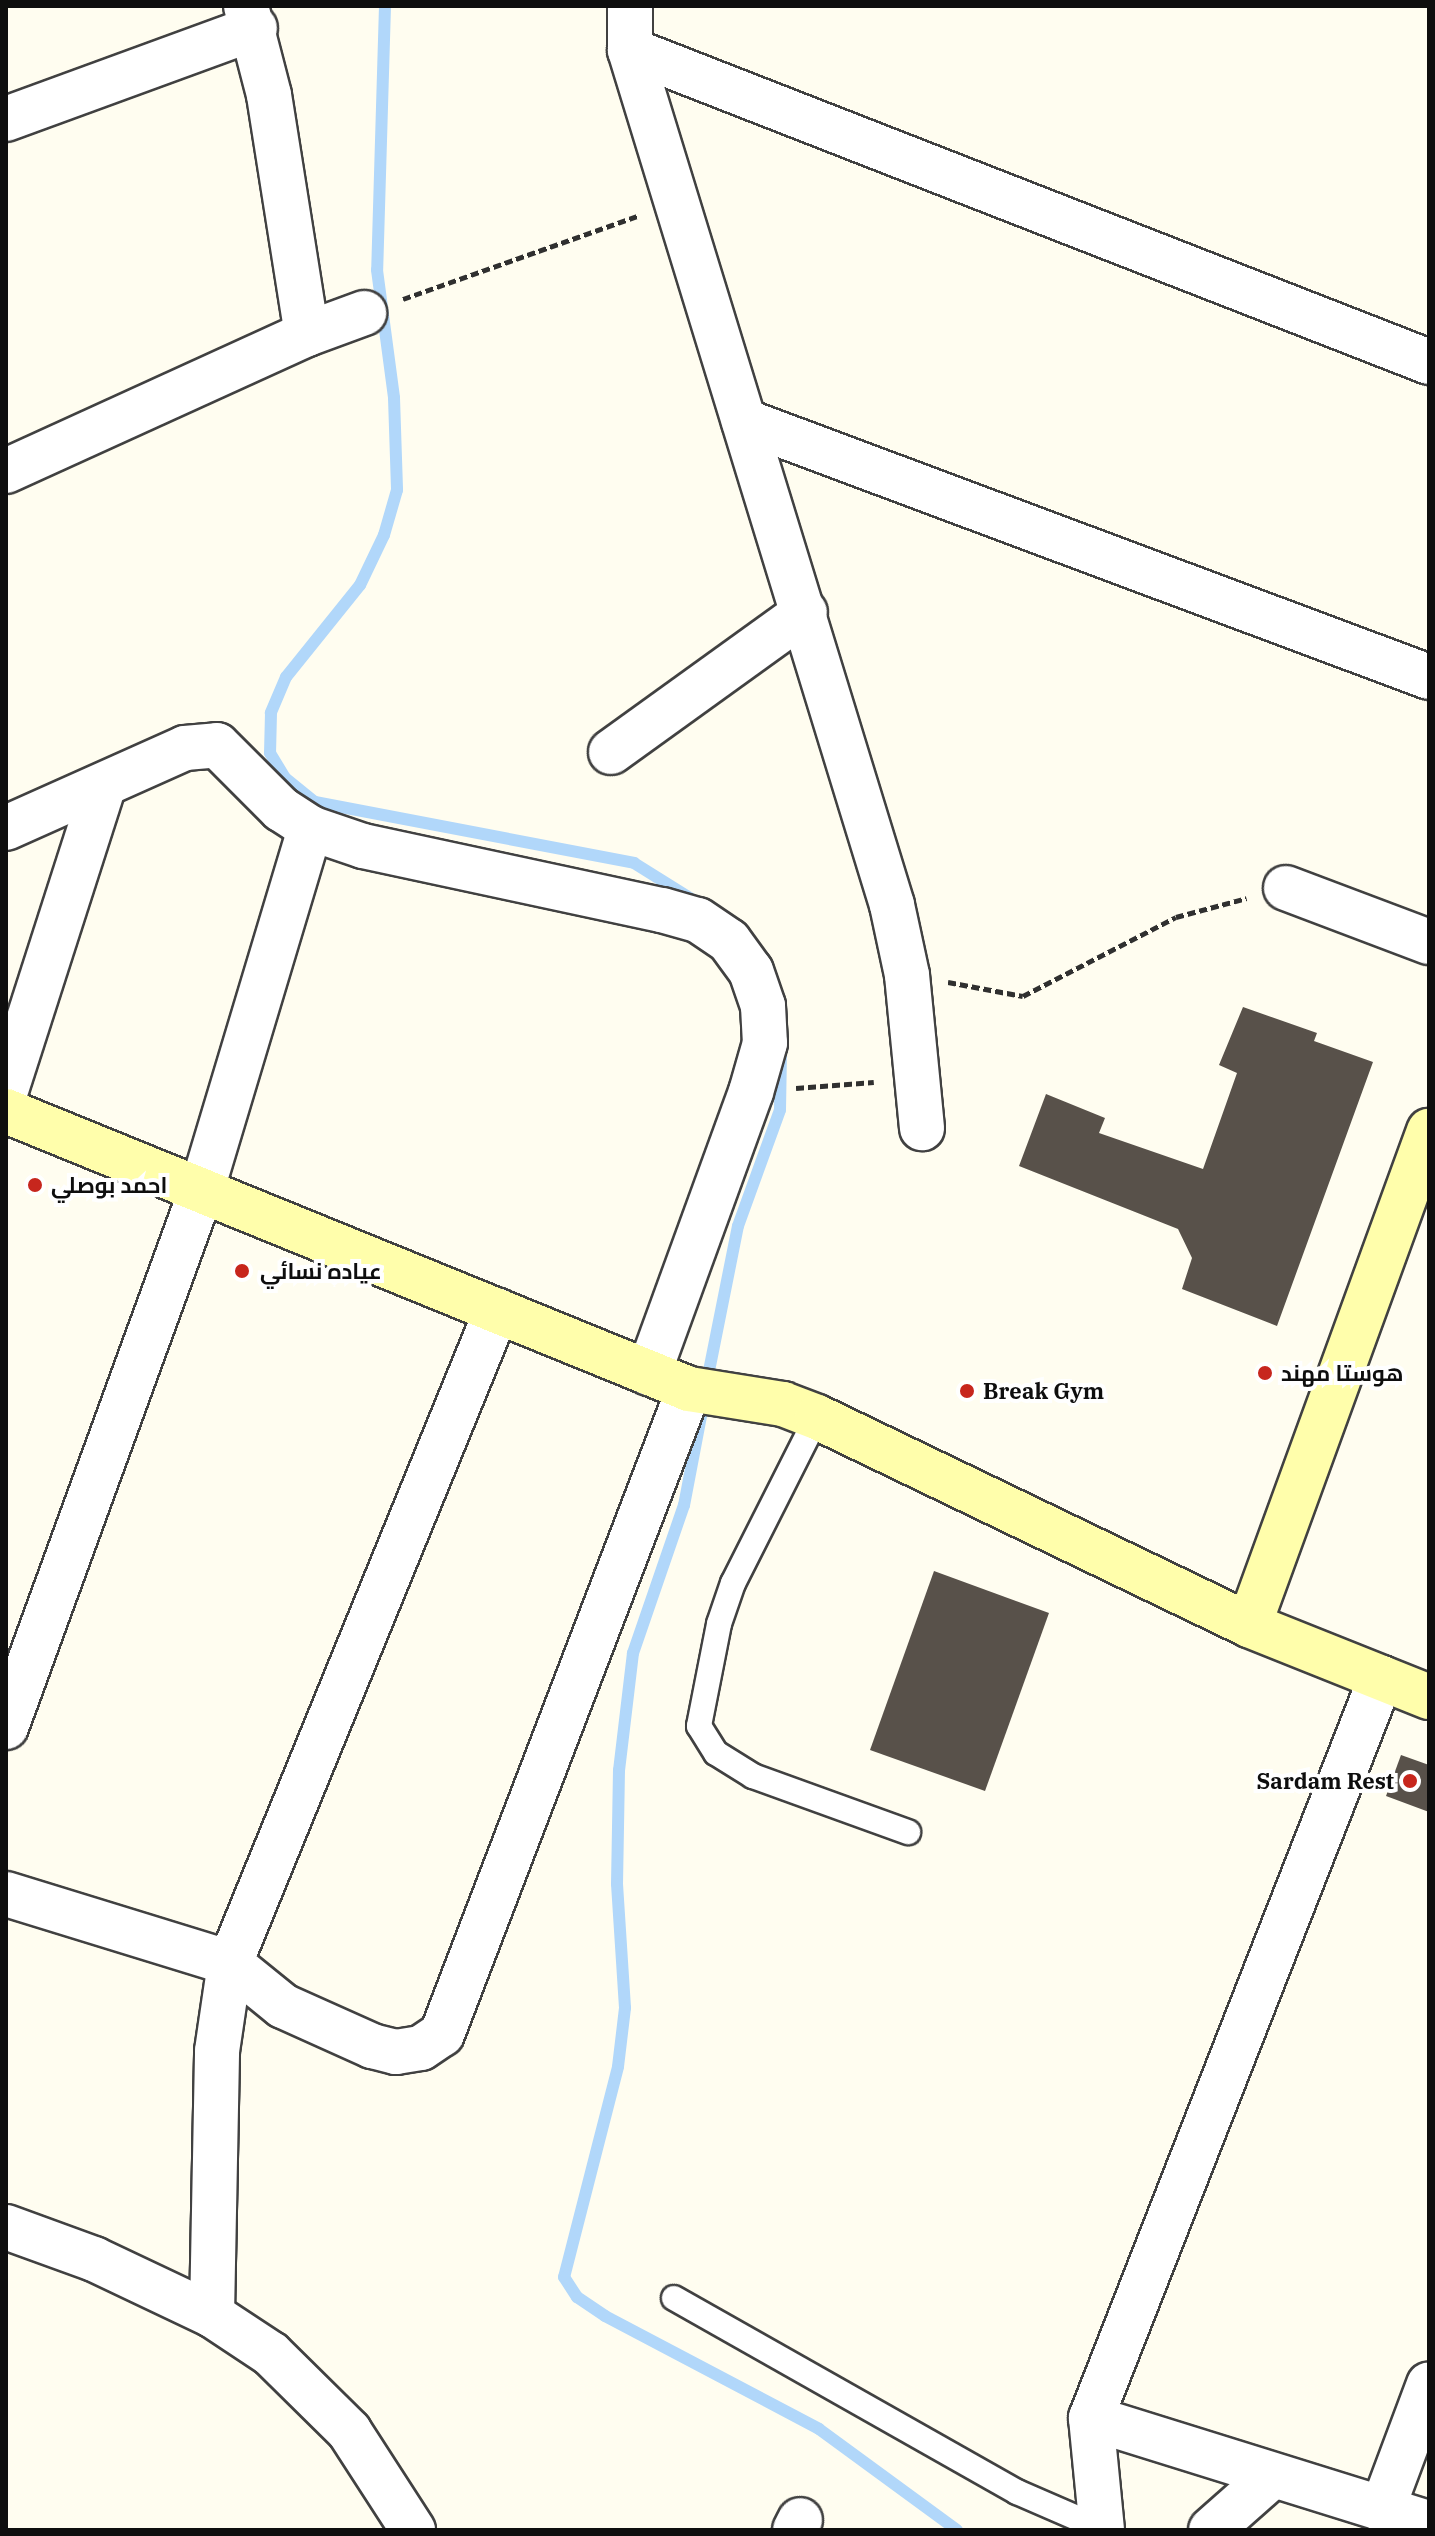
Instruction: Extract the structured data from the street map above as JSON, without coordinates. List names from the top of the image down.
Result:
{
  "places": [
    "احمد بوصلي",
    "عياده نسائي",
    "هوستا مهند",
    "Break Gym",
    "Sardam Rest"
  ]
}
